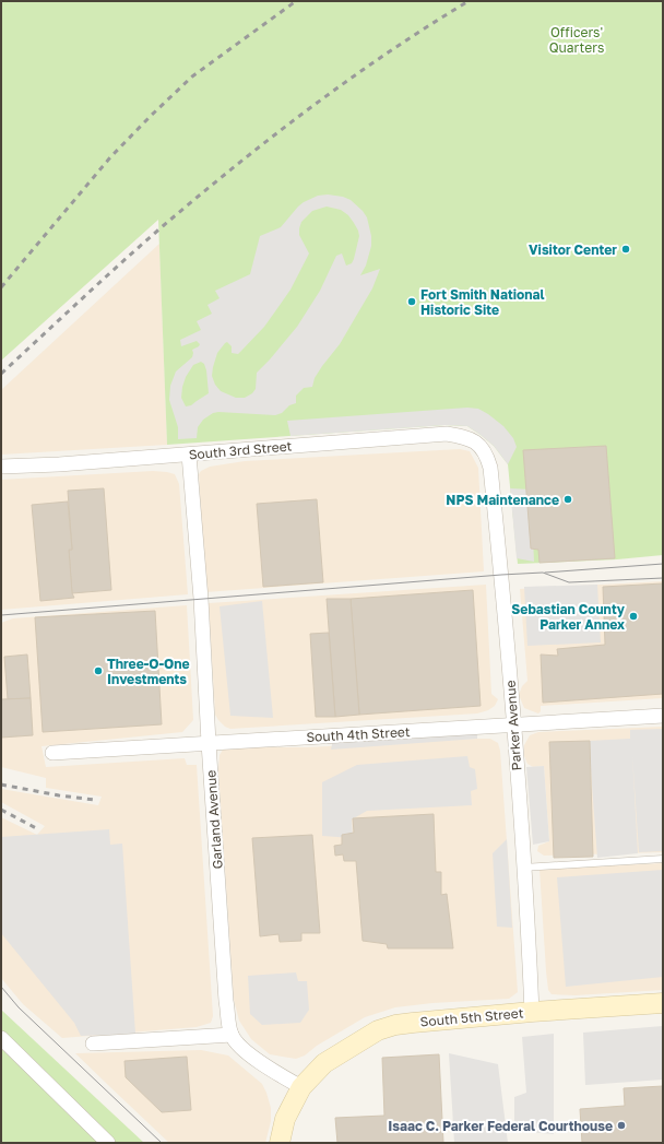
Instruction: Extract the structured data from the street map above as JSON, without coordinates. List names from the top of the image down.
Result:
{
  "streets": {
    "main road": ["South 5th Street"],
    "street": [
      "South 3rd Street",
      "Parker Avenue",
      "South 4th Street",
      "Garland Avenue"
    ]
  },
  "crossings": [
    ["South 3rd Street", "Parker Avenue"],
    ["South 3rd Street", "Garland Avenue"],
    ["Parker Avenue", "South 4th Street"],
    ["Parker Avenue", "South 5th Street"],
    ["South 4th Street", "Garland Avenue"]
  ],
  "parks": ["Officers' Quarters"],
  "places": [
    "Visitor Center",
    "Fort Smith National Historic Site",
    "NPS Maintenance",
    "Sebastian County Parker Annex",
    "Three-O-One Investments",
    "Isaac C. Parker Federal Courthouse"
  ]
}
